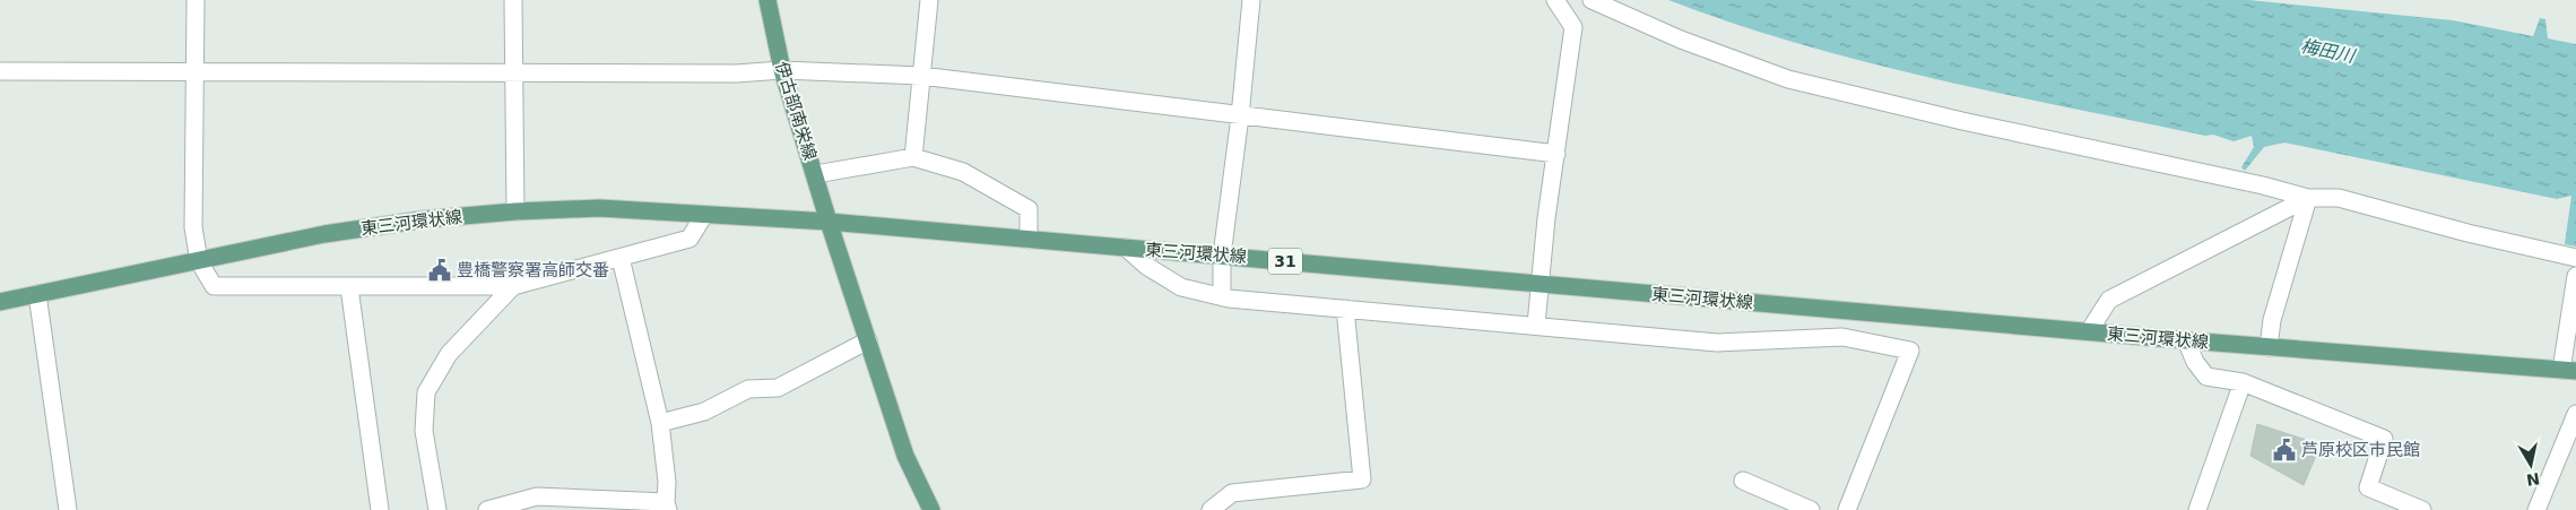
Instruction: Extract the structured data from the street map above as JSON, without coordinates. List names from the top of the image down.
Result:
{
  "streets": {
    "main road": ["伊古部南栄線", "東三河環状線", "31"]
  },
  "crossings": [
    ["伊古部南栄線", "東三河環状線"]
  ],
  "water": ["梅田川"],
  "places": {
    "public building": ["豊橋警察署高師交番", "芦原校区市民館"]
  },
  "north": "bottom"
}
